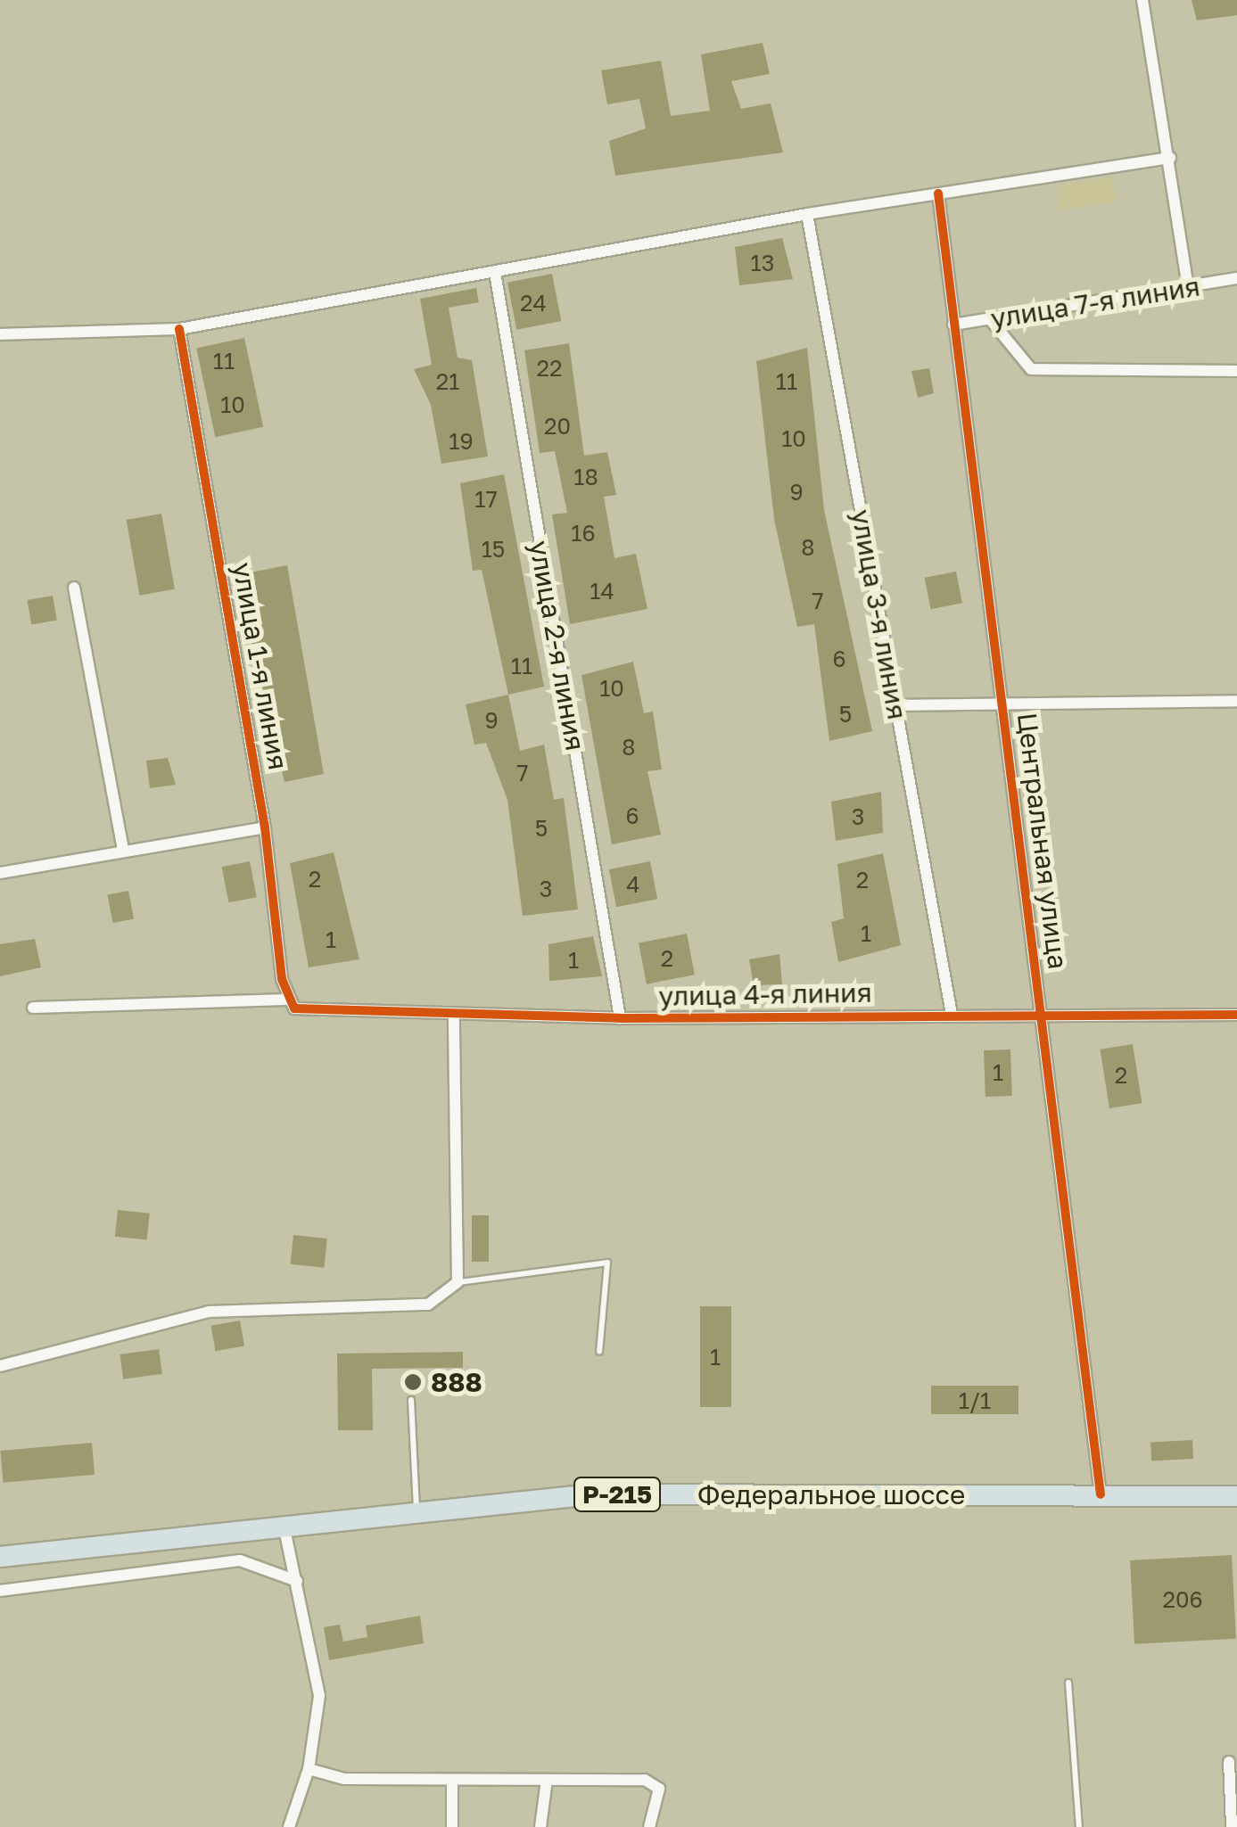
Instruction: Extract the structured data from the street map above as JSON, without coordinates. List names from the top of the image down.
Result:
{
  "streets": {
    "highway": ["Р-215", "Федеральное шоссе"],
    "street": [
      "улица 7-я линия",
      "улица 3-я линия",
      "улица 2-я линия",
      "улица 1-я линия",
      "Центральная улица",
      "улица 4-я линия"
    ]
  },
  "crossings": [
    ["улица 7-я линия", "Центральная улица"],
    ["улица 3-я линия", "улица 4-я линия"],
    ["улица 2-я линия", "улица 4-я линия"],
    ["улица 1-я линия", "улица 4-я линия"],
    ["Центральная улица", "улица 4-я линия"],
    ["Центральная улица", "Федеральное шоссе"]
  ],
  "places": ["888"],
  "house_numbers": [
    "13",
    "24",
    "11",
    "22",
    "21",
    "11",
    "10",
    "20",
    "10",
    "19",
    "18",
    "9",
    "17",
    "16",
    "8",
    "15",
    "14",
    "7",
    "6",
    "11",
    "10",
    "5",
    "9",
    "8",
    "7",
    "6",
    "3",
    "5",
    "2",
    "2",
    "4",
    "3",
    "1",
    "1",
    "2",
    "1",
    "1",
    "2",
    "1",
    "1/1",
    "206"
  ]
}
